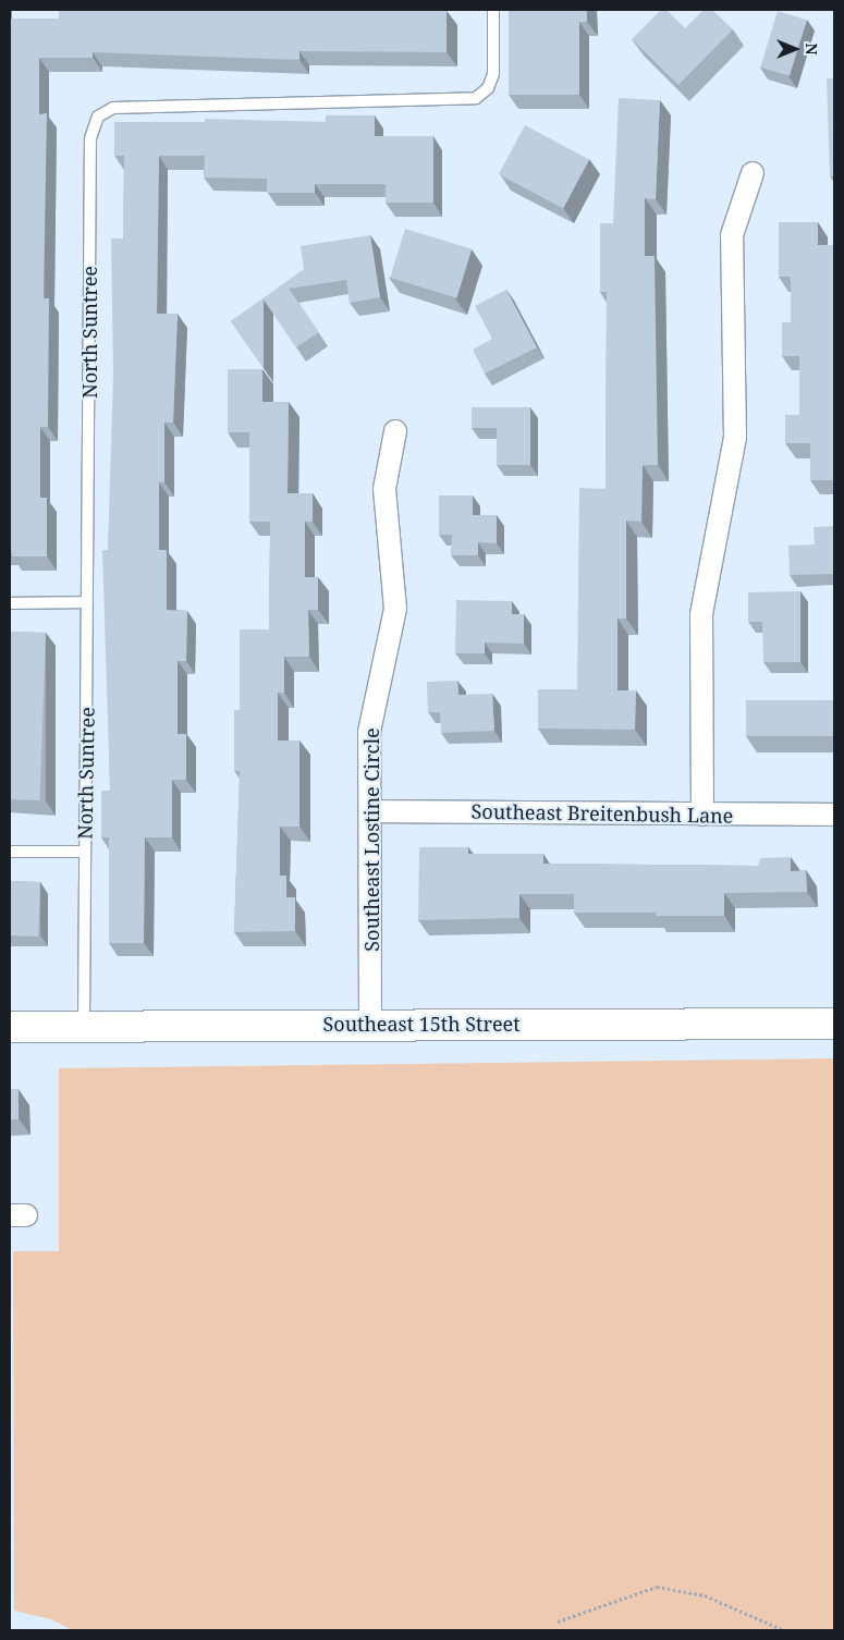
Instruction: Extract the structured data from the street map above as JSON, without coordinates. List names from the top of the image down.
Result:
{
  "streets": {
    "main road": ["Southeast 15th Street"],
    "street": ["Southeast Breitenbush Lane", "Southeast Lostine Circle"],
    "lane": ["North Suntree"]
  },
  "crossings": [
    ["North Suntree", "Southeast 15th Street"],
    ["Southeast Breitenbush Lane", "Southeast Lostine Circle"],
    ["Southeast Lostine Circle", "Southeast 15th Street"]
  ],
  "north": "right"
}
